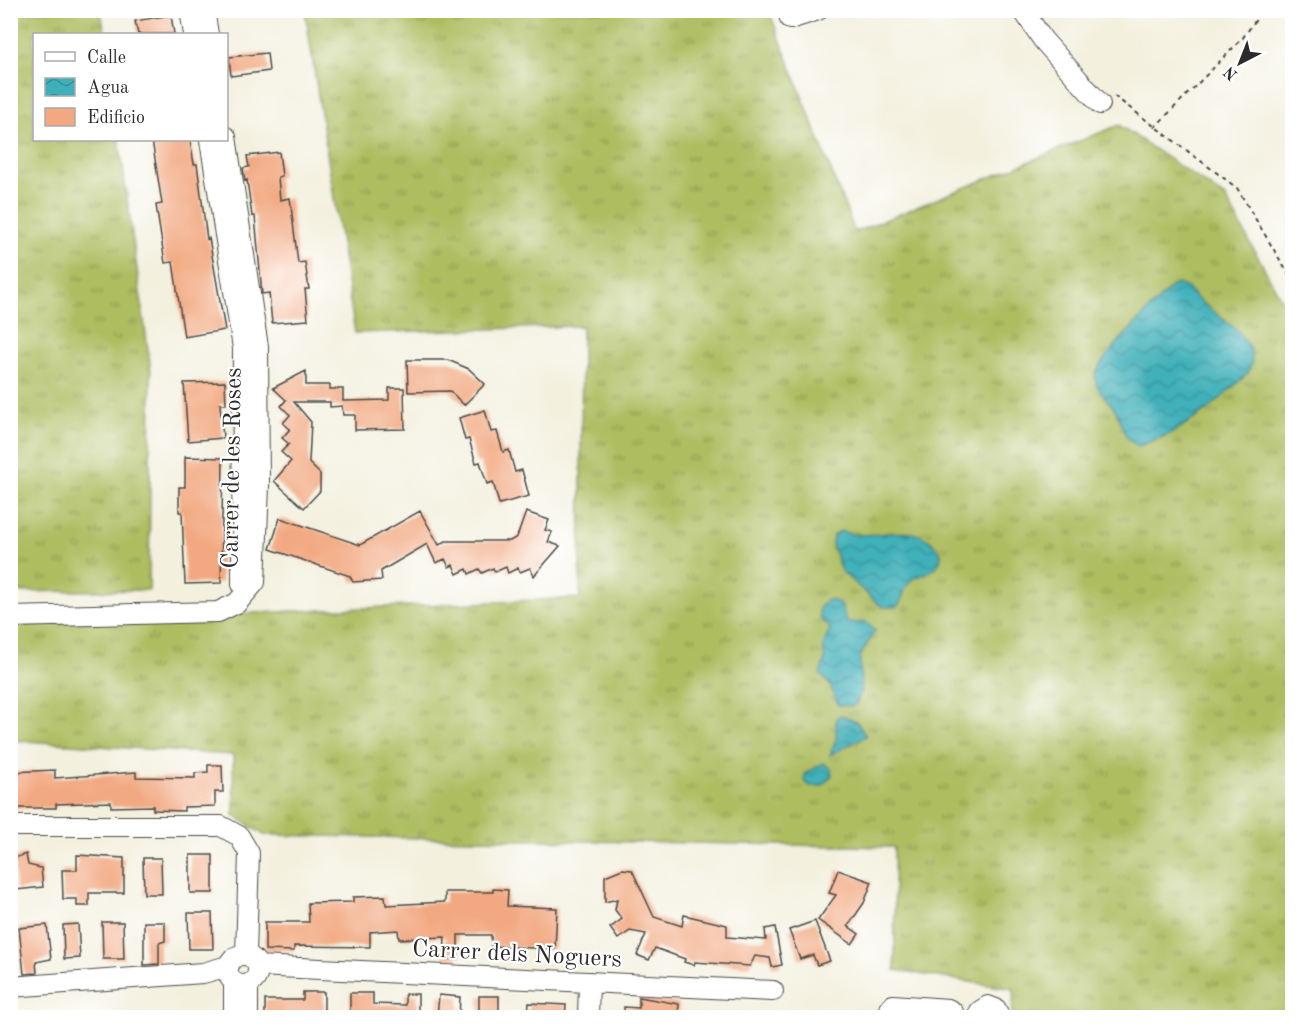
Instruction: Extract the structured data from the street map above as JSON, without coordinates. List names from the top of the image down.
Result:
{
  "streets": {
    "street": ["Carrer de les Roses", "Carrer dels Noguers"]
  },
  "legend": ["Calle", "Agua", "Edificio"],
  "north": "bottom left"
}
